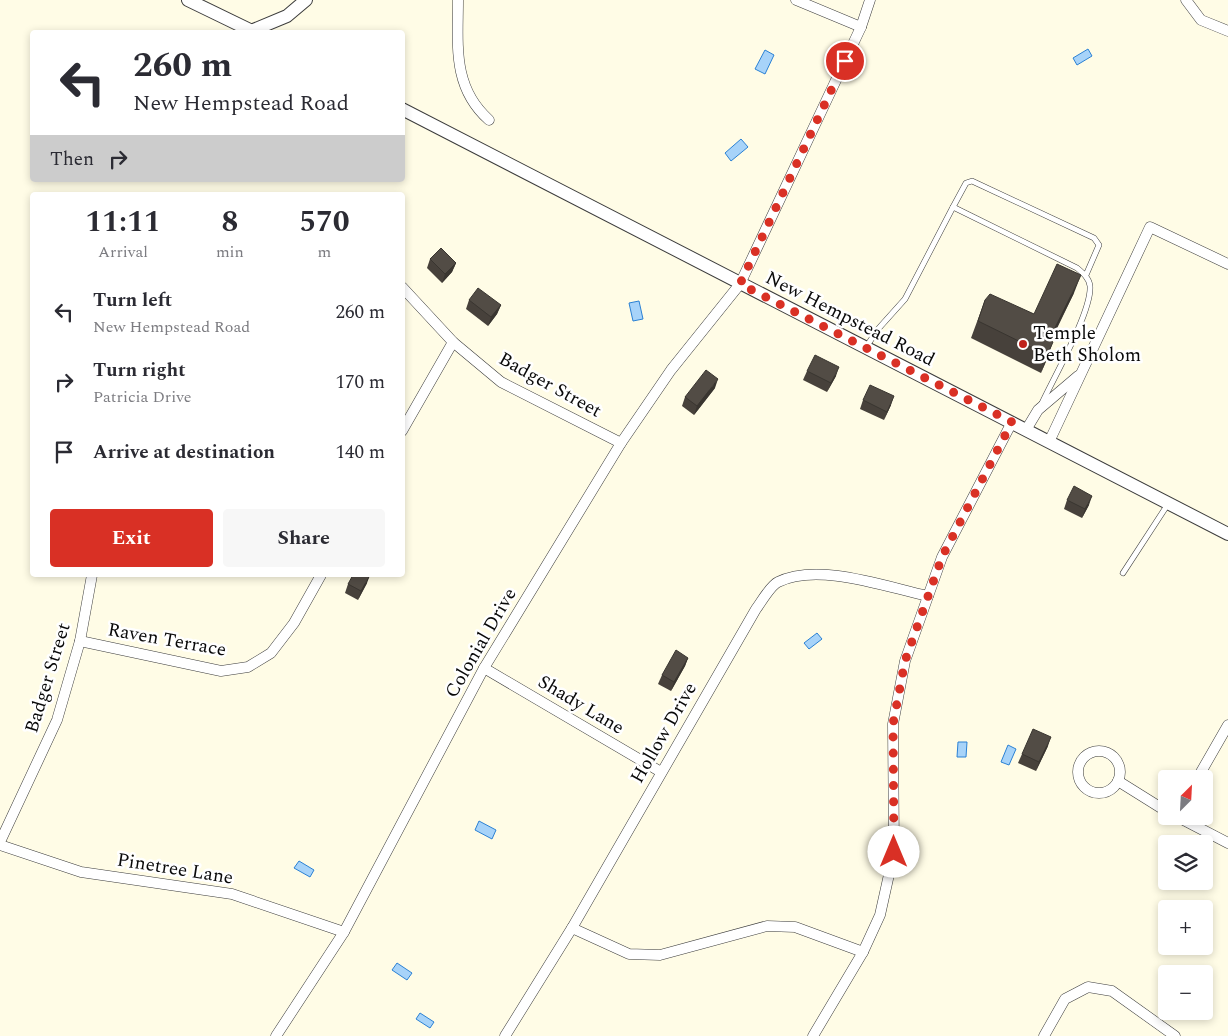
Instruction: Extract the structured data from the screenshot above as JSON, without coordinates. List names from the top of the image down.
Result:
{
  "streets": {
    "street": [
      "New Hempstead Road",
      "Badger Street",
      "Raven Terrace",
      "Colonial Drive",
      "Shady Lane",
      "Hollow Drive",
      "Pinetree Lane"
    ]
  },
  "crossings": [
    ["New Hempstead Road", "Colonial Drive"],
    ["Badger Street", "Raven Terrace"],
    ["Badger Street", "Colonial Drive"],
    ["Badger Street", "Pinetree Lane"],
    ["Colonial Drive", "Shady Lane"],
    ["Colonial Drive", "Pinetree Lane"],
    ["Shady Lane", "Hollow Drive"]
  ],
  "places": ["Temple Beth Sholom"],
  "north": "top right",
  "page": {
    "turn": ["260 m", "New Hempstead Road"],
    "then": "Then",
    "eta": [
      "11:11",
      "Arrival",
      "8",
      "min",
      "570",
      "m"
    ],
    "list": [
      {
        "name": "Turn left",
        "note": "New Hempstead Road",
        "value": "260 m"
      },
      {
        "name": "Turn right",
        "note": "Patricia Drive",
        "value": "170 m"
      },
      {
        "name": "Arrive at destination",
        "value": "140 m"
      }
    ],
    "buttons": ["Exit", "Share"],
    "map_buttons": ["+", "−"]
  }
}
